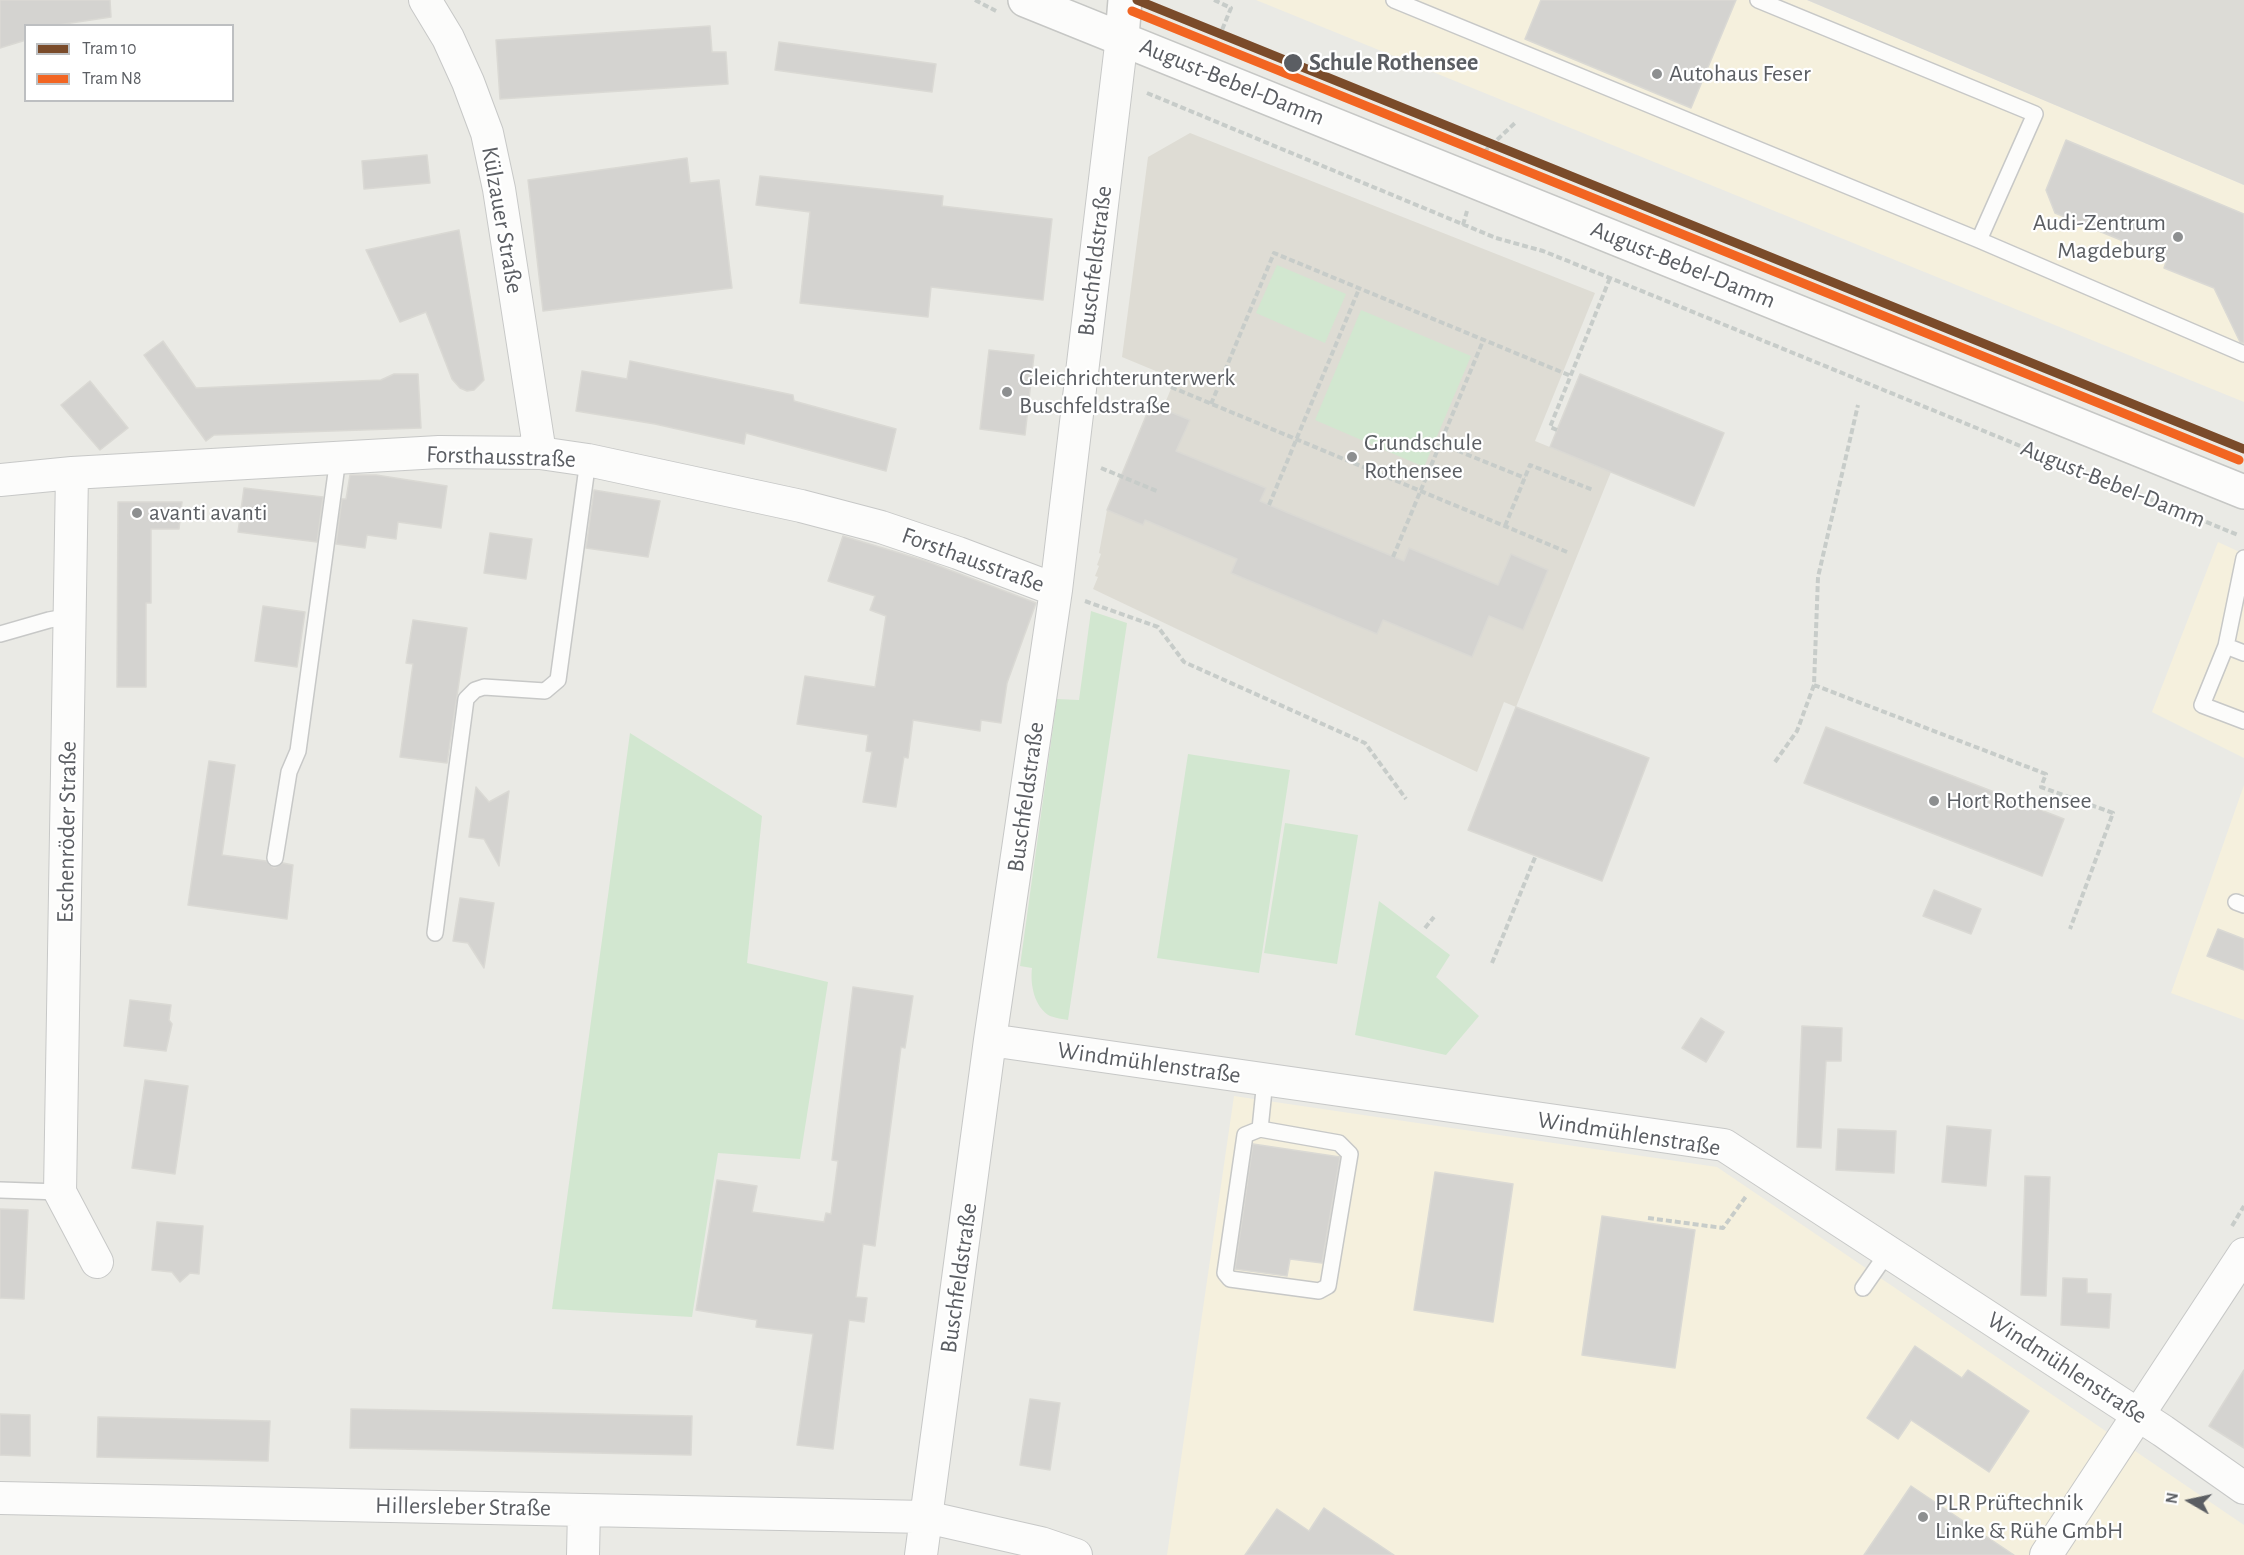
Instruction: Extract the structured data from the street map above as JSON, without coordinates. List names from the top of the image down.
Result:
{
  "streets": {
    "main road": ["August-Bebel-Damm"],
    "street": [
      "Külzauer Straße",
      "Buschfeldstraße",
      "Forsthausstraße",
      "Eschenröder Straße",
      "Windmühlenstraße",
      "Hillersleber Straße"
    ]
  },
  "crossings": [
    ["August-Bebel-Damm", "Buschfeldstraße"],
    ["Külzauer Straße", "Forsthausstraße"],
    ["Buschfeldstraße", "Forsthausstraße"],
    ["Buschfeldstraße", "Windmühlenstraße"],
    ["Buschfeldstraße", "Hillersleber Straße"],
    ["Forsthausstraße", "Eschenröder Straße"]
  ],
  "places": [
    "Schule Rothensee",
    "Autohaus Feser",
    "Audi-Zentrum Magdeburg",
    "Gleichrichterunterwerk Buschfeldstraße",
    "Grundschule Rothensee",
    "avanti avanti",
    "Hort Rothensee",
    "PLR Prüftechnik Linke & Rühe GmbH"
  ],
  "lines": ["tram line 10", "tram line N8"],
  "legend": ["Tram 10", "Tram N8"],
  "north": "left"
}
